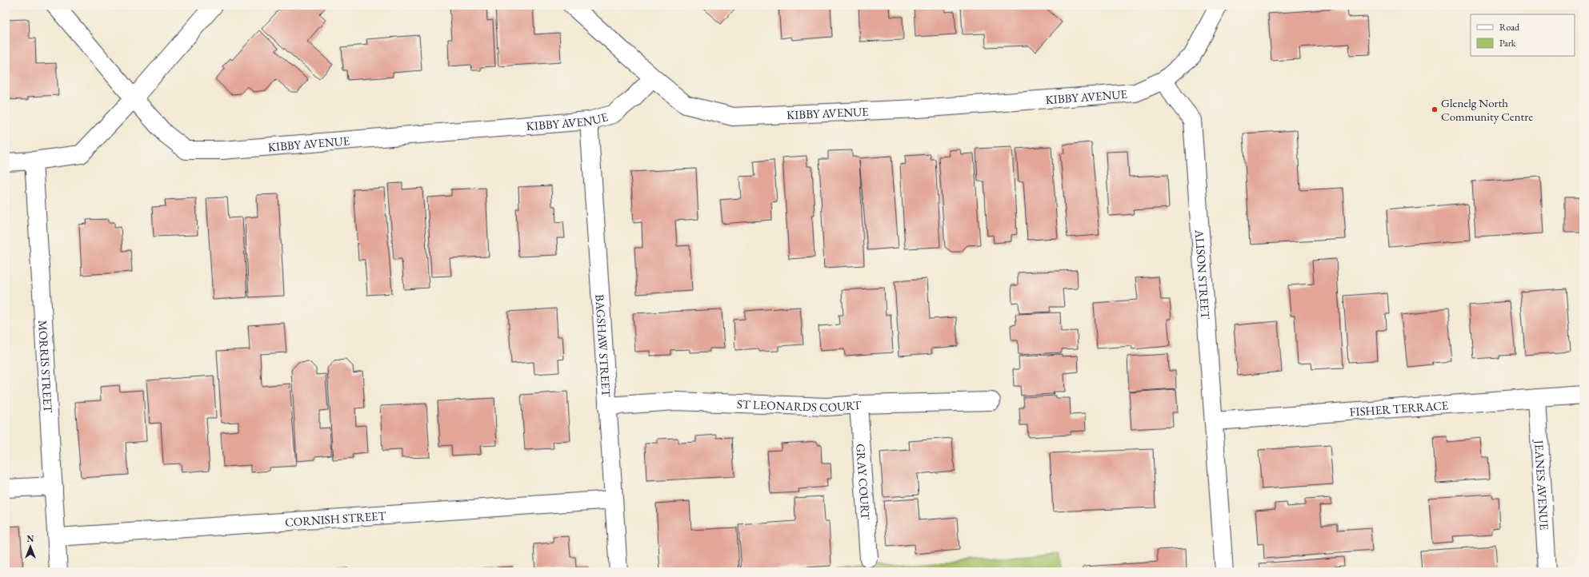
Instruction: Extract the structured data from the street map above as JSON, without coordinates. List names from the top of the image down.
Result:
{
  "streets": {
    "street": [
      "KIBBY AVENUE",
      "ALISON STREET",
      "BAGSHAW STREET",
      "MORRIS STREET",
      "ST LEONARDS COURT",
      "FISHER TERRACE",
      "GRAY COURT",
      "JEANES AVENUE",
      "CORNISH STREET"
    ]
  },
  "crossings": [
    ["KIBBY AVENUE", "ALISON STREET"],
    ["KIBBY AVENUE", "BAGSHAW STREET"],
    ["ALISON STREET", "FISHER TERRACE"],
    ["BAGSHAW STREET", "ST LEONARDS COURT"],
    ["BAGSHAW STREET", "CORNISH STREET"],
    ["MORRIS STREET", "CORNISH STREET"],
    ["ST LEONARDS COURT", "GRAY COURT"],
    ["FISHER TERRACE", "JEANES AVENUE"]
  ],
  "places": ["Glenelg North Community Centre"],
  "legend": ["Road", "Park"],
  "north": "top"
}
